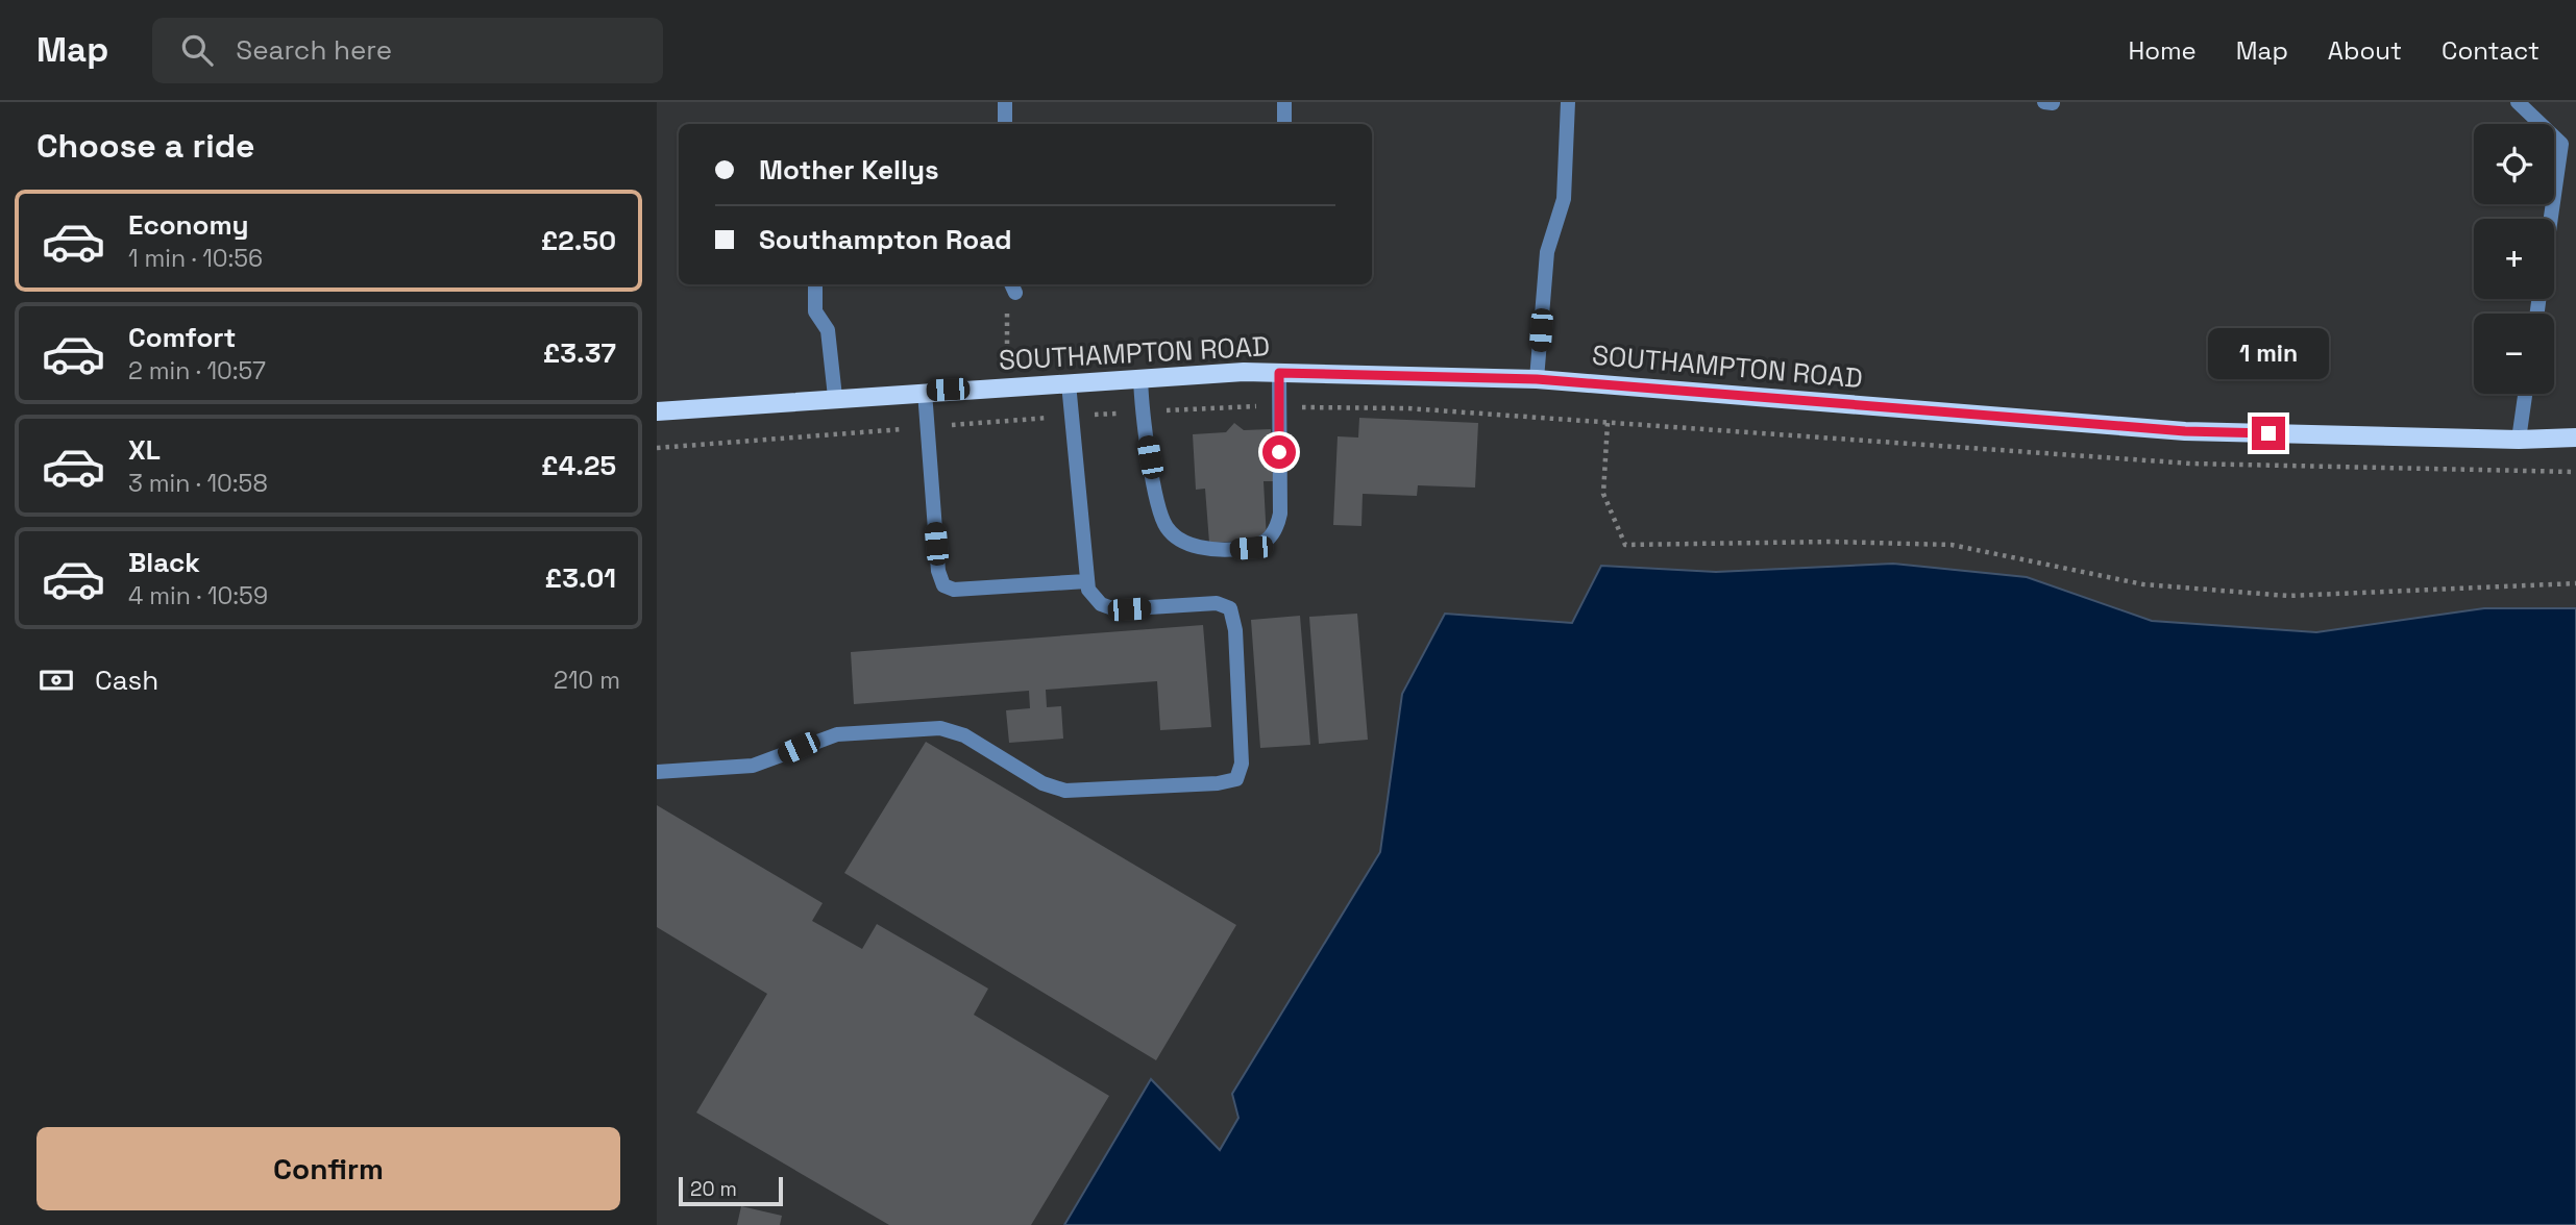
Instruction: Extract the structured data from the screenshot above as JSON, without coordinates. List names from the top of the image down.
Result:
{
  "streets": {
    "main road": ["SOUTHAMPTON ROAD"]
  },
  "scale_bar": "20 m",
  "page": {
    "header": "Map",
    "search": "Search here",
    "nav": [
      "Home",
      "Map",
      "About",
      "Contact"
    ],
    "heading": "Choose a ride",
    "map_buttons": ["+", "−"],
    "banner": ["Mother Kellys", "Southampton Road"],
    "list": [
      {
        "name": "Economy",
        "note": "1 min · 10:56",
        "value": "£2.50"
      },
      {
        "name": "Comfort",
        "note": "2 min · 10:57",
        "value": "£3.37"
      },
      {
        "name": "XL",
        "note": "3 min · 10:58",
        "value": "£4.25"
      },
      {
        "name": "Black",
        "note": "4 min · 10:59",
        "value": "£3.01"
      }
    ],
    "bubble": "1 min",
    "pay": ["Cash", "210 m"],
    "buttons": "Confirm",
    "scale": "20 m"
  }
}
